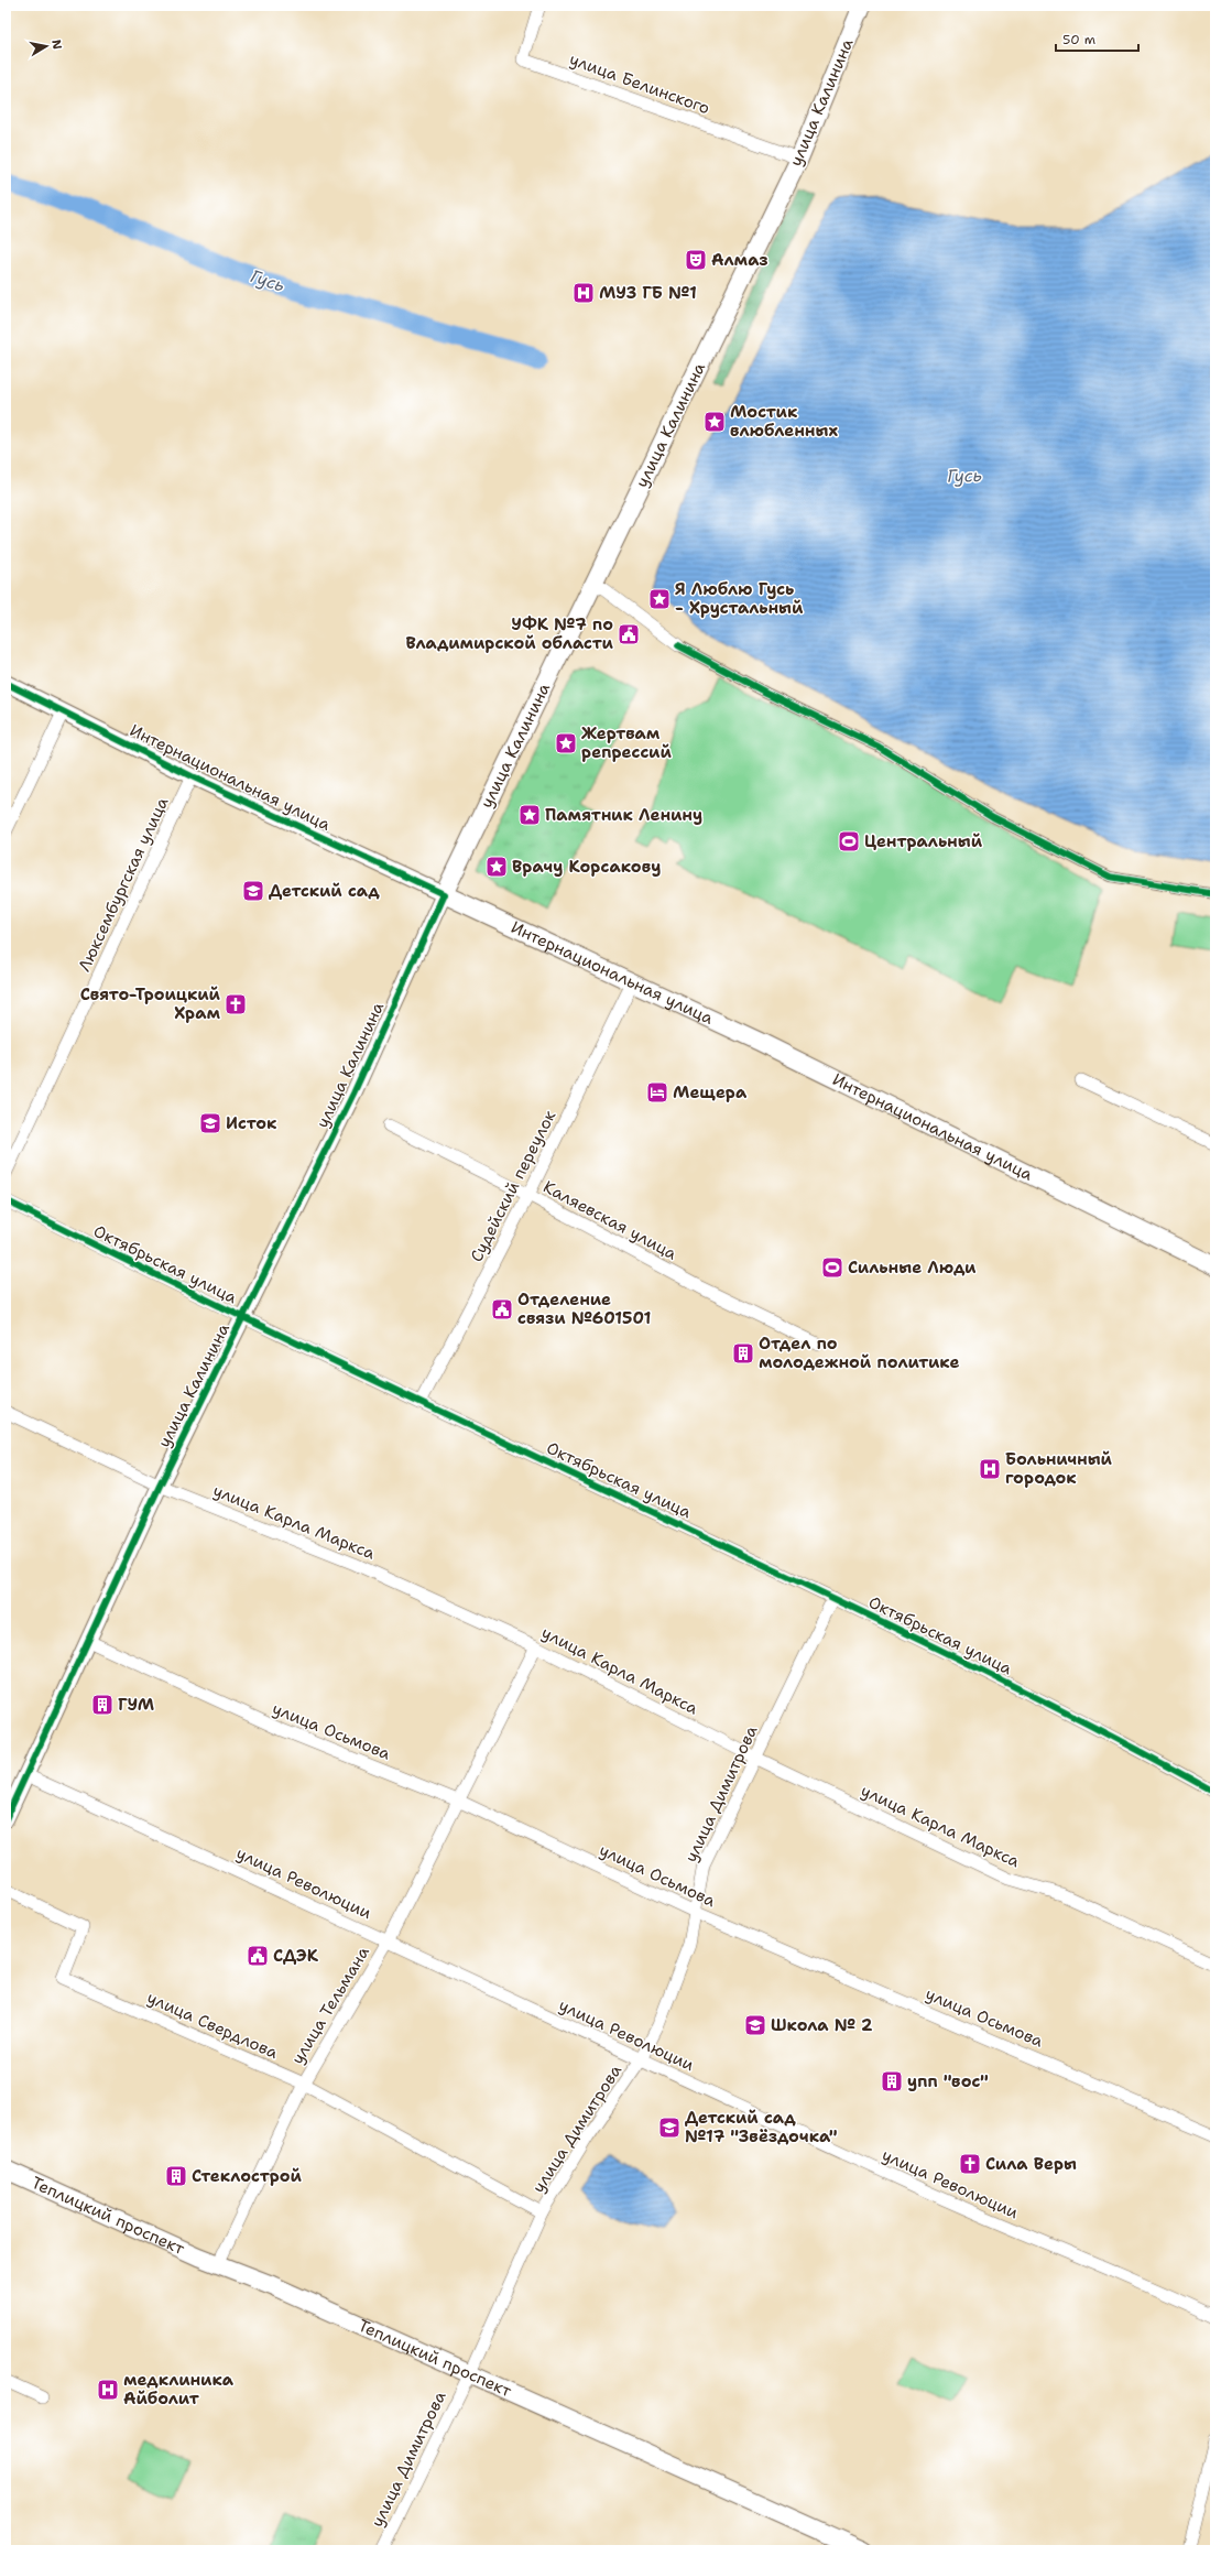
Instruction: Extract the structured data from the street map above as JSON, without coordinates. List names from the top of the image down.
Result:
{
  "streets": {
    "main road": ["улица Калинина", "Интернациональная улица", "Теплицкий проспект"],
    "street": [
      "улица Белинского",
      "Люксембургская улица",
      "Судейский переулок",
      "Каляевская улица",
      "Октябрьская улица",
      "улица Карла Маркса",
      "улица Осьмова",
      "улица Димитрова",
      "улица Революции",
      "улица Тельмана",
      "улица Свердлова"
    ]
  },
  "crossings": [
    ["улица Белинского", "улица Калинина"],
    ["улица Калинина", "Интернациональная улица"],
    ["улица Калинина", "Октябрьская улица"],
    ["улица Калинина", "улица Карла Маркса"],
    ["улица Калинина", "улица Осьмова"],
    ["улица Калинина", "улица Революции"],
    ["Интернациональная улица", "Люксембургская улица"],
    ["Интернациональная улица", "Судейский переулок"],
    ["Судейский переулок", "Каляевская улица"],
    ["Судейский переулок", "Октябрьская улица"],
    ["Октябрьская улица", "улица Димитрова"],
    ["улица Карла Маркса", "улица Димитрова"],
    ["улица Карла Маркса", "улица Тельмана"],
    ["улица Осьмова", "улица Димитрова"],
    ["улица Осьмова", "улица Тельмана"],
    ["улица Димитрова", "улица Революции"],
    ["улица Димитрова", "улица Свердлова"],
    ["улица Димитрова", "Теплицкий проспект"],
    ["улица Революции", "улица Тельмана"],
    ["улица Тельмана", "улица Свердлова"],
    ["улица Тельмана", "Теплицкий проспект"]
  ],
  "water": ["Гусь"],
  "places": {
    "theatre": ["Алмаз"],
    "hospital": ["МУЗ ГБ №1", "Больничный городок", "медклиника Айболит"],
    "place": [
      "Мостик влюбленных",
      "Я Люблю Гусь - Хрустальный",
      "Жертвам репрессий",
      "Памятник Ленину",
      "Врачу Корсакову"
    ],
    "public building": ["УФК №7 по Владимирской области", "Отделение связи №601501", "СДЭК"],
    "sports": ["Центральный", "Сильные Люди"],
    "school or university": [
      "Детский сад",
      "Исток",
      "Школа № 2",
      "Детский сад №17 \"Звёздочка\""
    ],
    "church": ["Свято-Троицкий Храм", "Сила Веры"],
    "hotel": ["Мещера"],
    "building": [
      "Отдел по молодежной политике",
      "ГУМ",
      "упп \"вос\"",
      "Стеклострой"
    ]
  },
  "scale_bar": "50 m",
  "north": "right"
}
